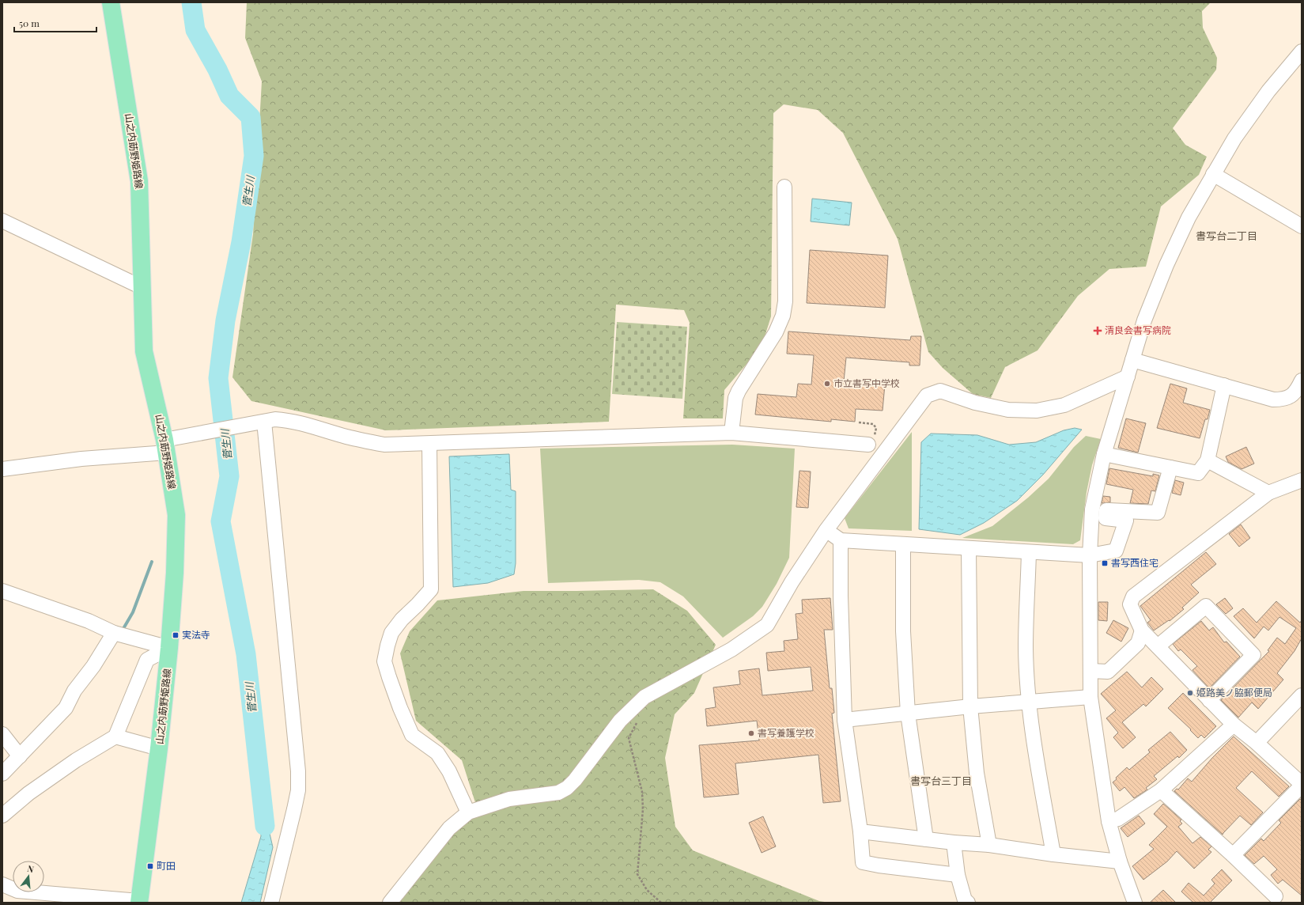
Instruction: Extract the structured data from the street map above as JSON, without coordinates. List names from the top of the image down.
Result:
{
  "streets": {
    "main road": ["山之内莇野姫路線"]
  },
  "districts": ["書写台二丁目", "書写台三丁目"],
  "water": ["菅生川"],
  "places": {
    "health": ["清良会書写病院"],
    "other": ["市立書写中学校", "姫路美ノ脇郵便局", "書写養護学校"],
    "transit": ["書写西住宅", "実法寺", "町田"]
  },
  "scale_bar": "50 m",
  "north": "top"
}
